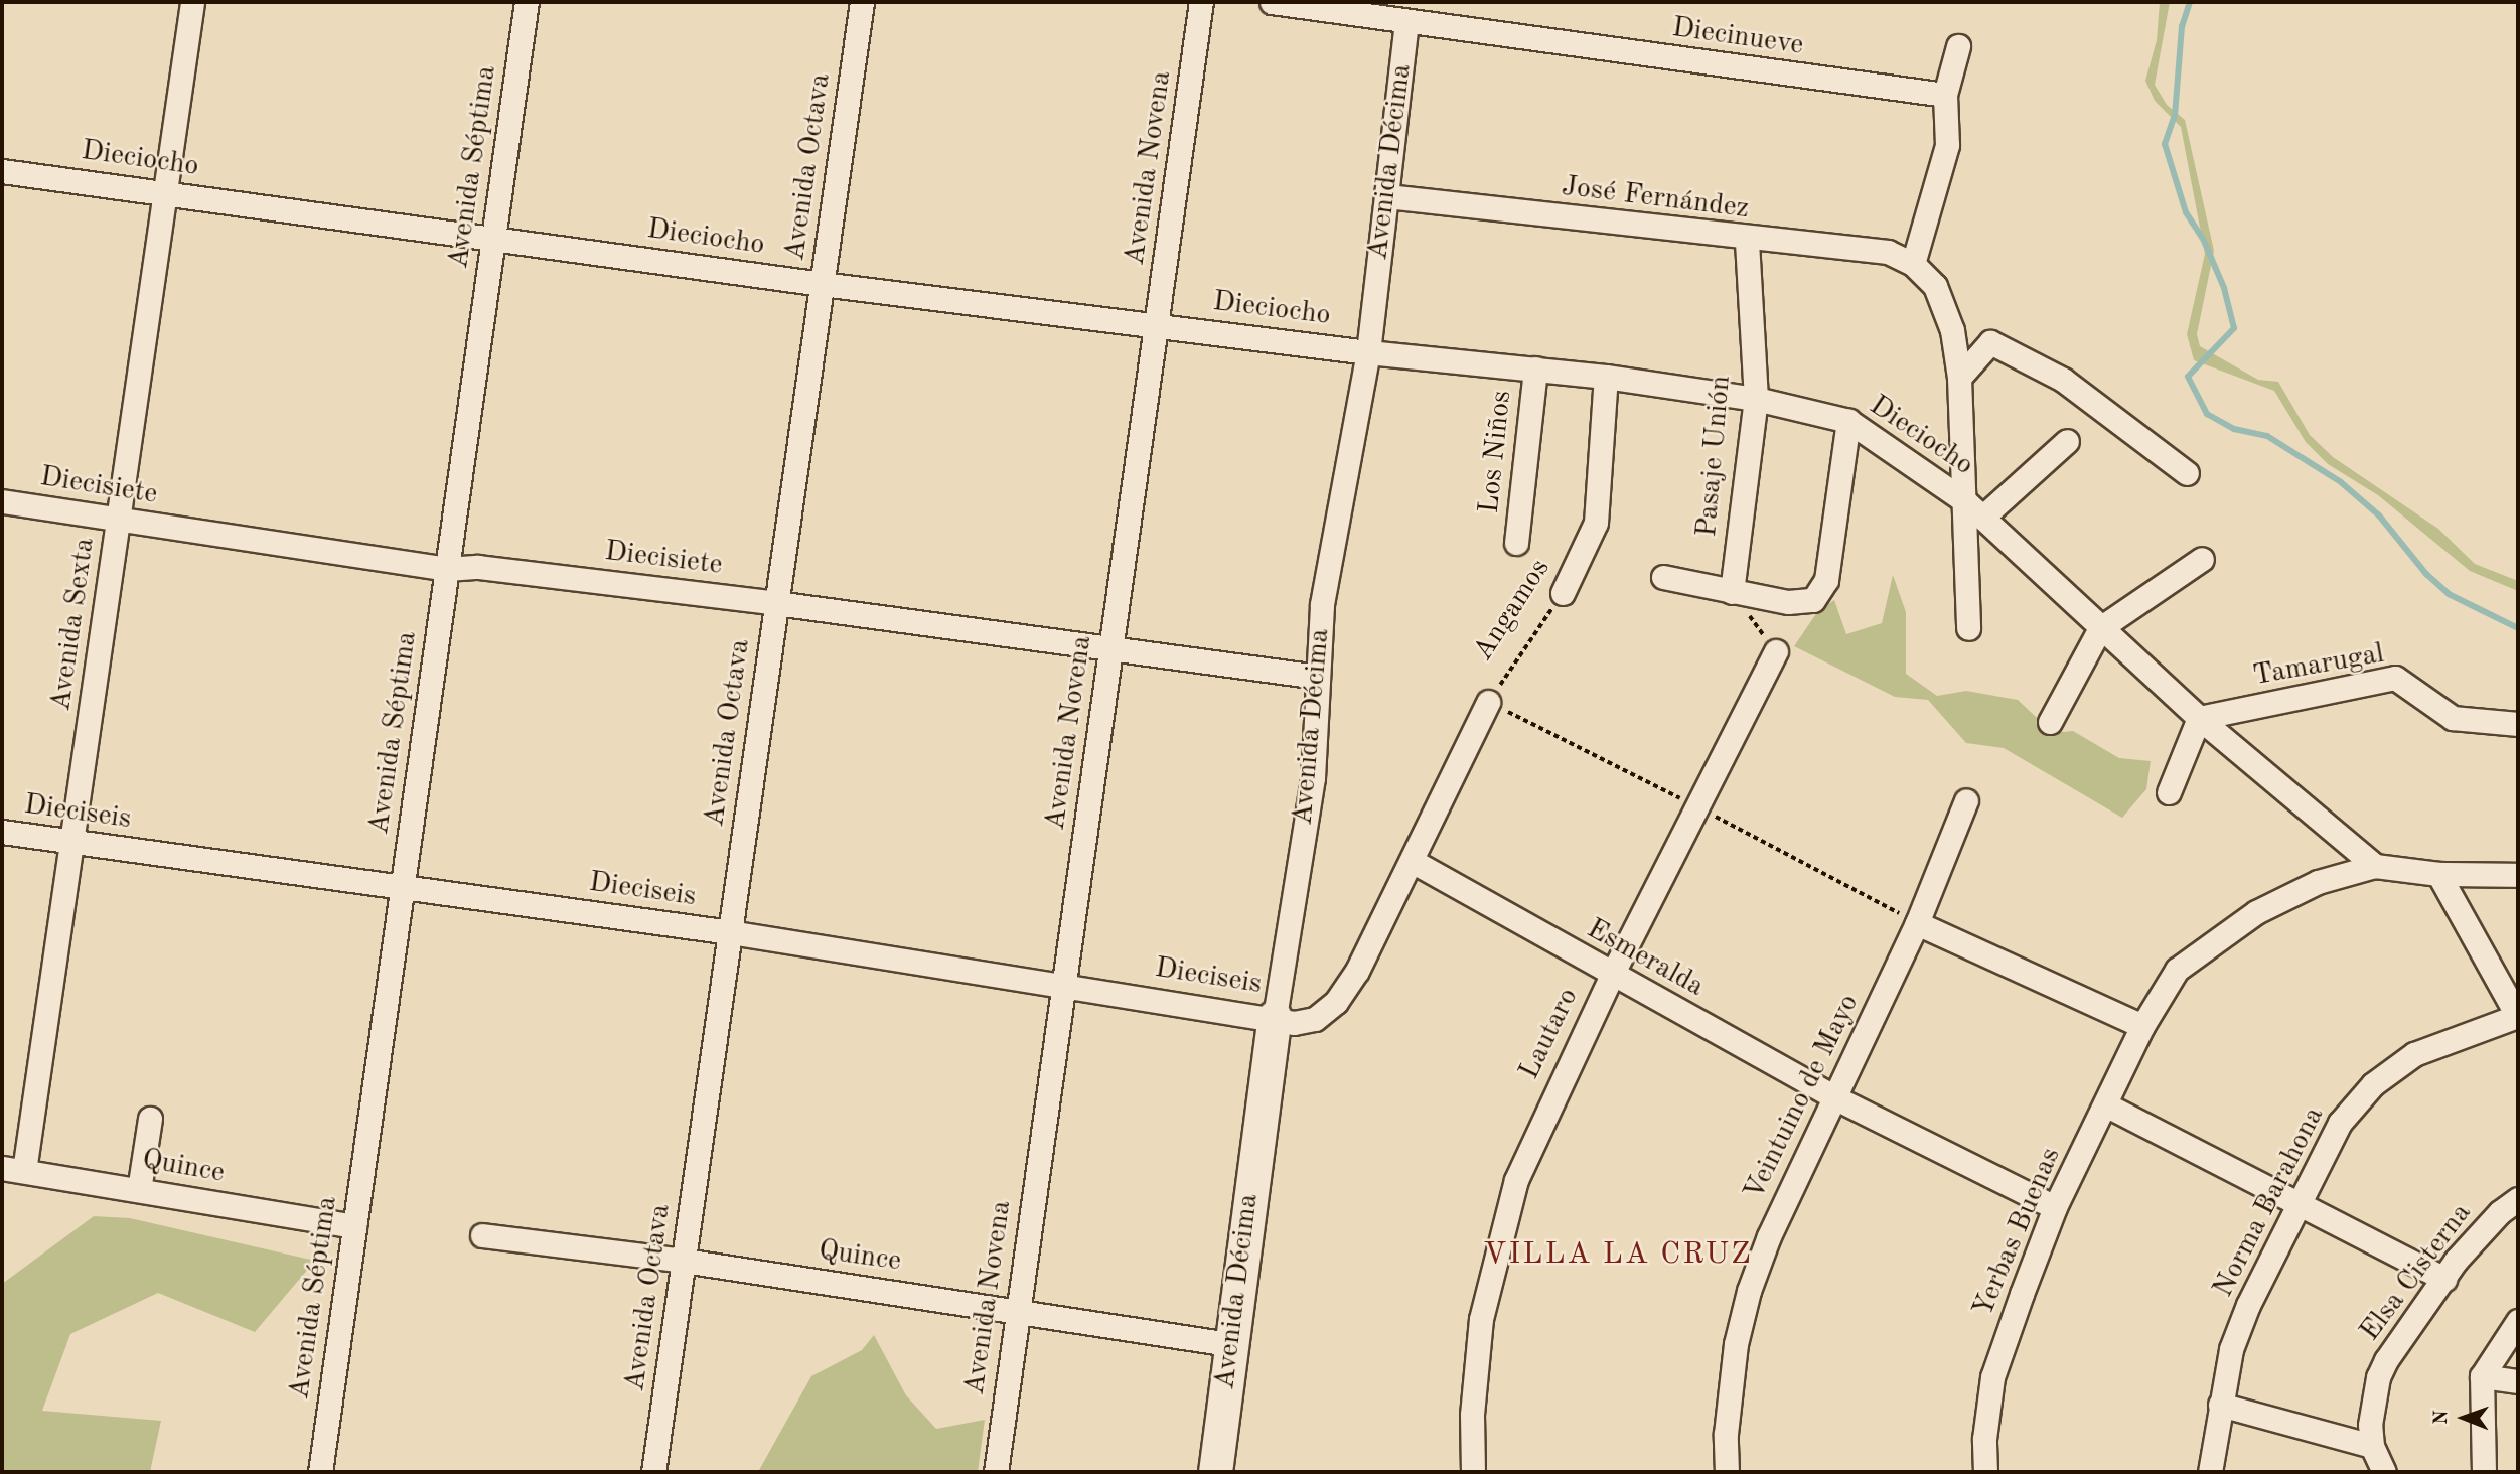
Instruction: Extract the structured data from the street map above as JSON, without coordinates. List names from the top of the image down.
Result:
{
  "streets": {
    "street": [
      "Diecinueve",
      "Dieciocho",
      "Avenida Décima",
      "Avenida Séptima",
      "Avenida Octava",
      "Avenida Novena",
      "José Fernández",
      "Los Niños",
      "Pasaje Unión",
      "Diecisiete",
      "Angamos",
      "Avenida Sexta",
      "Tamarugal",
      "Dieciseis",
      "Esmeralda",
      "Lautaro",
      "Veintuino de Mayo",
      "Quince",
      "Norma Barahona",
      "Yerbas Buenas",
      "Elsa Cisterna"
    ]
  },
  "crossings": [
    ["Diecinueve", "Avenida Décima"],
    ["Dieciocho", "Avenida Décima"],
    ["Dieciocho", "Avenida Séptima"],
    ["Dieciocho", "Avenida Octava"],
    ["Dieciocho", "Avenida Novena"],
    ["Dieciocho", "Los Niños"],
    ["Dieciocho", "Pasaje Unión"],
    ["Dieciocho", "Angamos"],
    ["Dieciocho", "Avenida Sexta"],
    ["Dieciocho", "Tamarugal"],
    ["Dieciocho", "Yerbas Buenas"],
    ["Avenida Décima", "José Fernández"],
    ["Avenida Décima", "Diecisiete"],
    ["Avenida Décima", "Dieciseis"],
    ["Avenida Décima", "Quince"],
    ["Avenida Séptima", "Diecisiete"],
    ["Avenida Séptima", "Dieciseis"],
    ["Avenida Séptima", "Quince"],
    ["Avenida Octava", "Diecisiete"],
    ["Avenida Octava", "Dieciseis"],
    ["Avenida Octava", "Quince"],
    ["Avenida Novena", "Diecisiete"],
    ["Avenida Novena", "Dieciseis"],
    ["Avenida Novena", "Quince"],
    ["José Fernández", "Pasaje Unión"],
    ["Diecisiete", "Avenida Sexta"],
    ["Angamos", "Esmeralda"],
    ["Avenida Sexta", "Dieciseis"],
    ["Avenida Sexta", "Quince"],
    ["Esmeralda", "Lautaro"],
    ["Esmeralda", "Veintuino de Mayo"],
    ["Esmeralda", "Yerbas Buenas"]
  ],
  "districts": ["VILLA LA CRUZ"],
  "north": "left"
}
